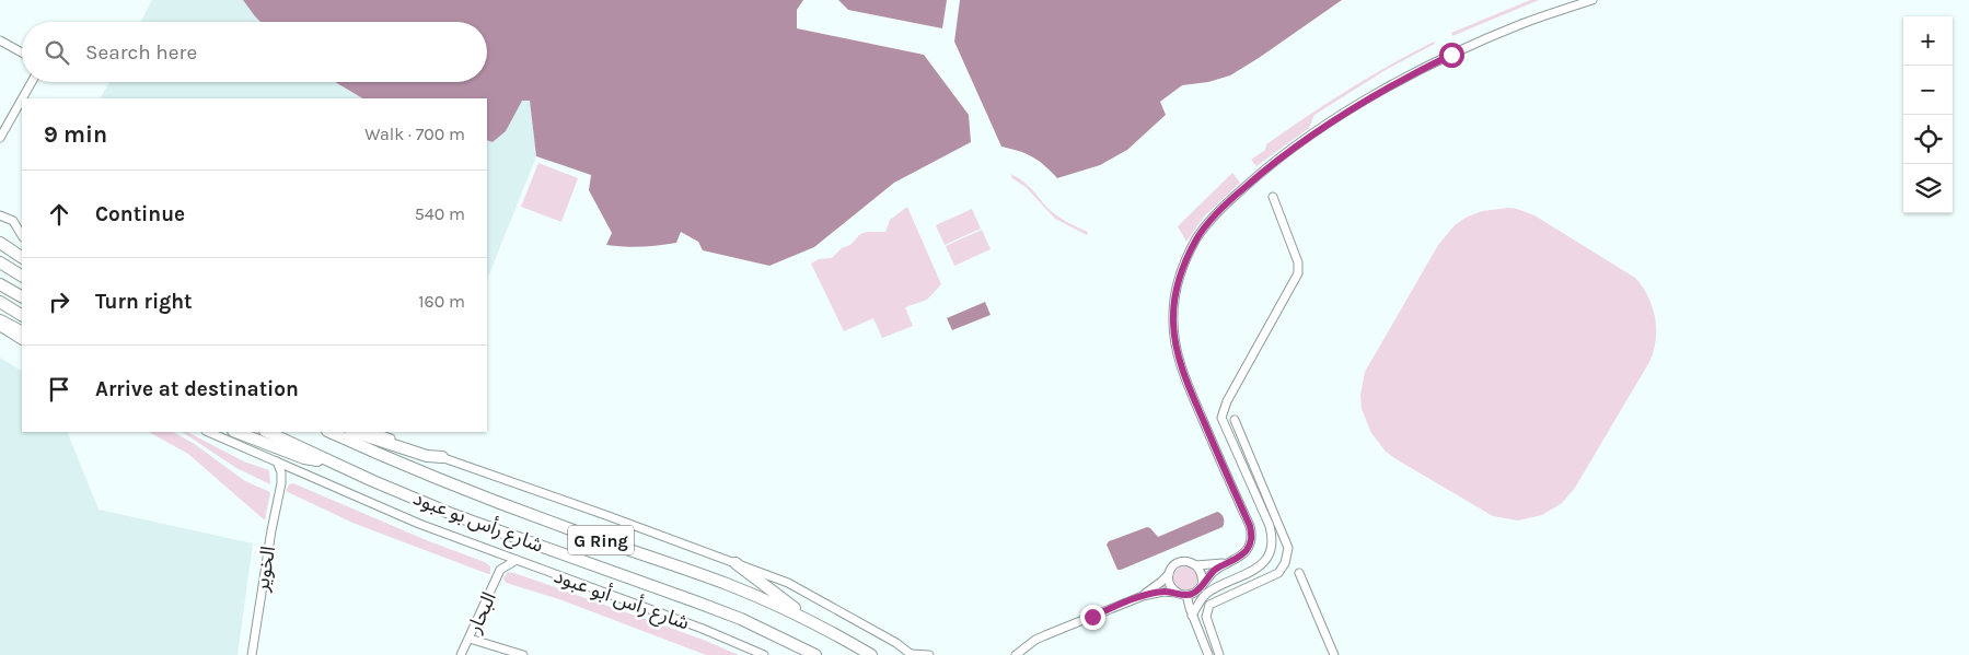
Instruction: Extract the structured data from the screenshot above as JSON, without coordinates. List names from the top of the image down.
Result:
{
  "streets": {
    "highway": ["شارع رأس بو عبود", "G Ring"],
    "street": ["الخوير", "شارع رأس أبو عبود", "البحار"]
  },
  "crossings": [
    ["الخوير", "شارع رأس أبو عبود"],
    ["شارع رأس أبو عبود", "البحار"]
  ],
  "page": {
    "map_buttons": ["+", "−"],
    "search": "Search here",
    "heading": ["9 min", "Walk · 700 m"],
    "list": [
      ["Continue", "540 m"],
      ["Turn right", "160 m"],
      "Arrive at destination"
    ]
  }
}
